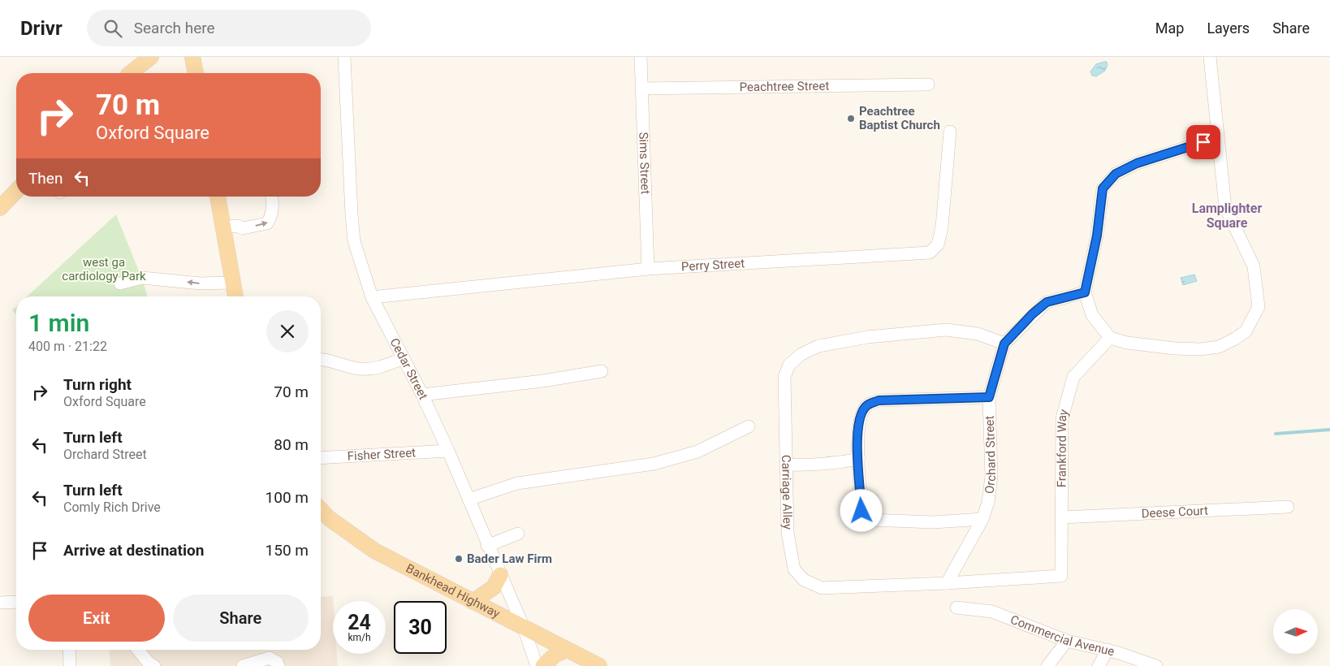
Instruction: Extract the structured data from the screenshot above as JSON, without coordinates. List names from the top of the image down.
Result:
{
  "streets": {
    "main road": ["Bankhead Highway"],
    "street": [
      "Peachtree Street",
      "Sims Street",
      "Perry Street",
      "Cedar Street",
      "Frankford Way",
      "Fisher Street",
      "Orchard Street",
      "Carriage Alley",
      "Deese Court",
      "Commercial Avenue"
    ]
  },
  "crossings": [
    ["Peachtree Street", "Sims Street"],
    ["Sims Street", "Perry Street"],
    ["Perry Street", "Cedar Street"],
    ["Cedar Street", "Fisher Street"],
    ["Cedar Street", "Bankhead Highway"],
    ["Frankford Way", "Carriage Alley"],
    ["Frankford Way", "Deese Court"],
    ["Orchard Street", "Carriage Alley"]
  ],
  "districts": ["Lamplighter Square"],
  "parks": ["west ga cardiology Park"],
  "places": ["Peachtree Baptist Church", "Bader Law Firm"],
  "north": "right",
  "page": {
    "header": "Drivr",
    "search": "Search here",
    "nav": ["Map", "Layers", "Share"],
    "turn": ["70 m", "Oxford Square"],
    "then": "Then",
    "heading": ["1 min", "400 m · 21:22"],
    "list": [
      {
        "name": "Turn right",
        "note": "Oxford Square",
        "value": "70 m"
      },
      {
        "name": "Turn left",
        "note": "Orchard Street",
        "value": "80 m"
      },
      {
        "name": "Turn left",
        "note": "Comly Rich Drive",
        "value": "100 m"
      },
      {
        "name": "Arrive at destination",
        "value": "150 m"
      }
    ],
    "buttons": ["Exit", "Share"],
    "speed": "24 km/h",
    "limit": "30"
  }
}
